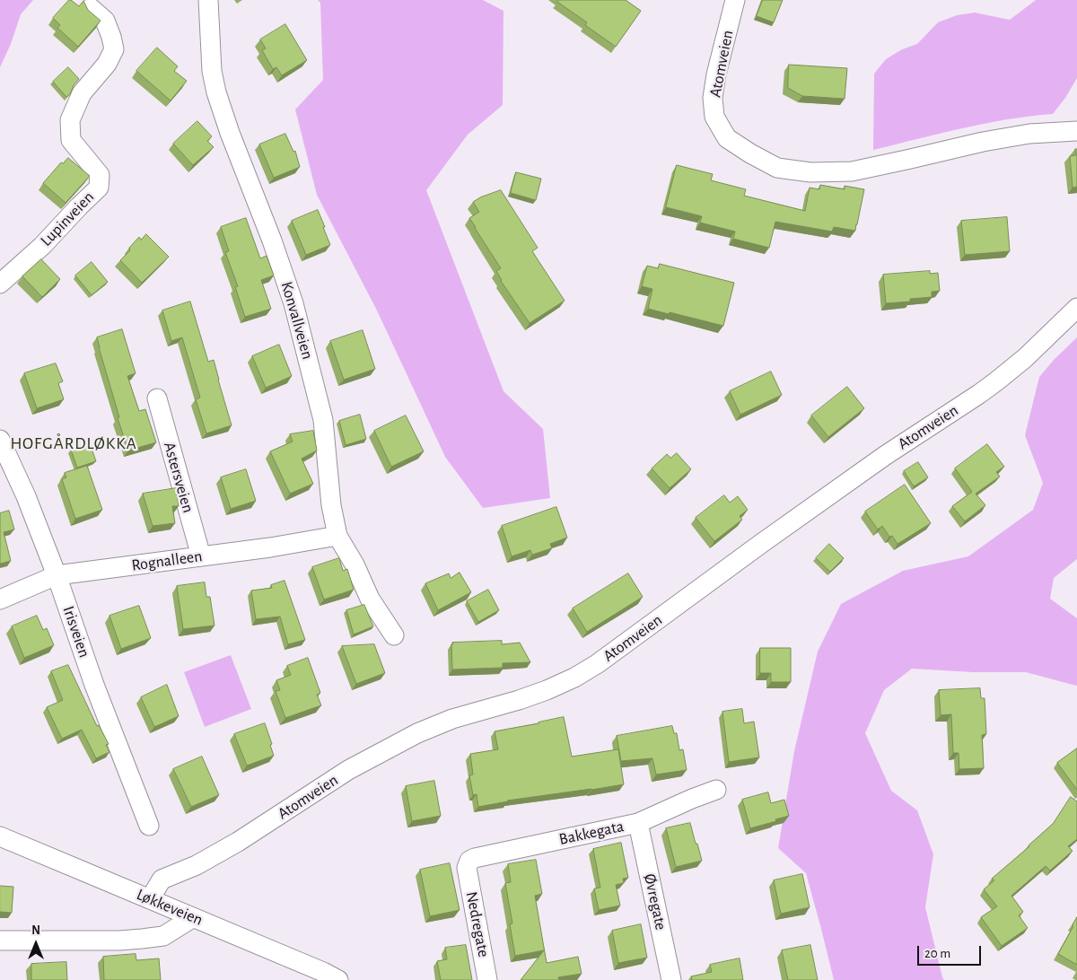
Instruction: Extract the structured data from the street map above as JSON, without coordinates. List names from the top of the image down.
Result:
{
  "streets": {
    "street": [
      "Atomveien",
      "Lupinveien",
      "Konvallveien",
      "Astersveien",
      "Rognalleen",
      "Irisveien",
      "Bakkegata",
      "Øvregate",
      "Løkkeveien",
      "Nedregate"
    ]
  },
  "crossings": [
    ["Atomveien", "Løkkeveien"],
    ["Konvallveien", "Rognalleen"],
    ["Astersveien", "Rognalleen"],
    ["Rognalleen", "Irisveien"],
    ["Bakkegata", "Øvregate"],
    ["Bakkegata", "Nedregate"]
  ],
  "districts": ["HOFGÅRDLØKKA"],
  "scale_bar": "20 m",
  "north": "top"
}
